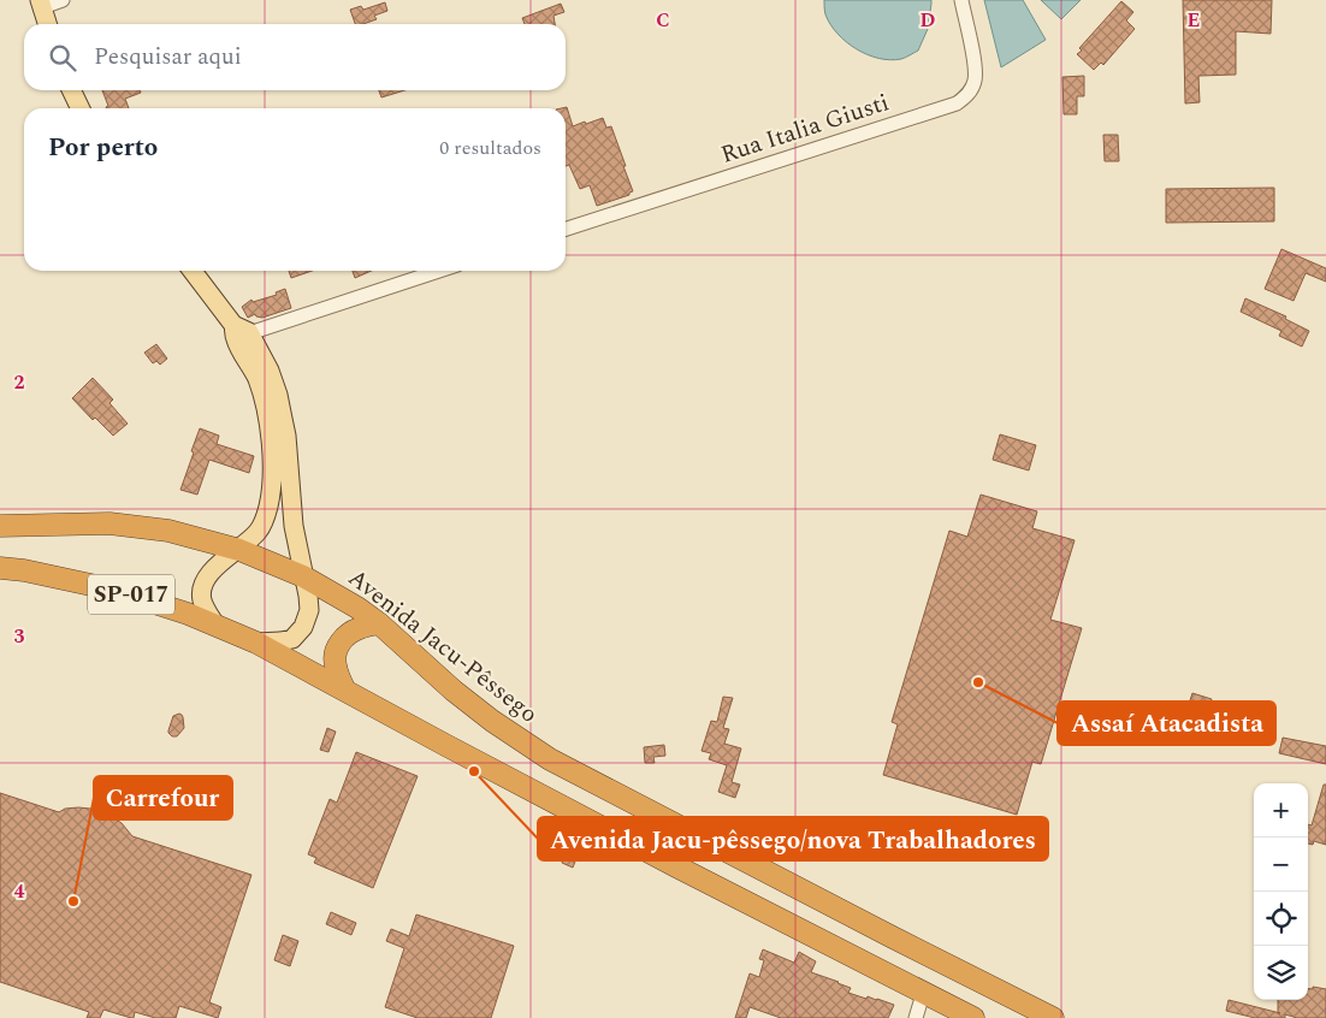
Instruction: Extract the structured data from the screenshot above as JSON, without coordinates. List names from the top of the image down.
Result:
{
  "streets": {
    "highway": ["SP-017", "Avenida Jacu-Pêssego"],
    "street": ["Rua Italia Giusti"]
  },
  "crossings": [
    ["SP-017", "Avenida Jacu-Pêssego"]
  ],
  "places": ["Assaí Atacadista", "Avenida Jacu-pêssego/nova Trabalhadores", "Carrefour"],
  "page": {
    "search": "Pesquisar aqui",
    "heading": ["Por perto", "0 resultados"],
    "map_buttons": ["+", "−"]
  },
  "grid": {
    "columns": ["C", "D", "E"],
    "rows": ["2", "3", "4"]
  }
}
